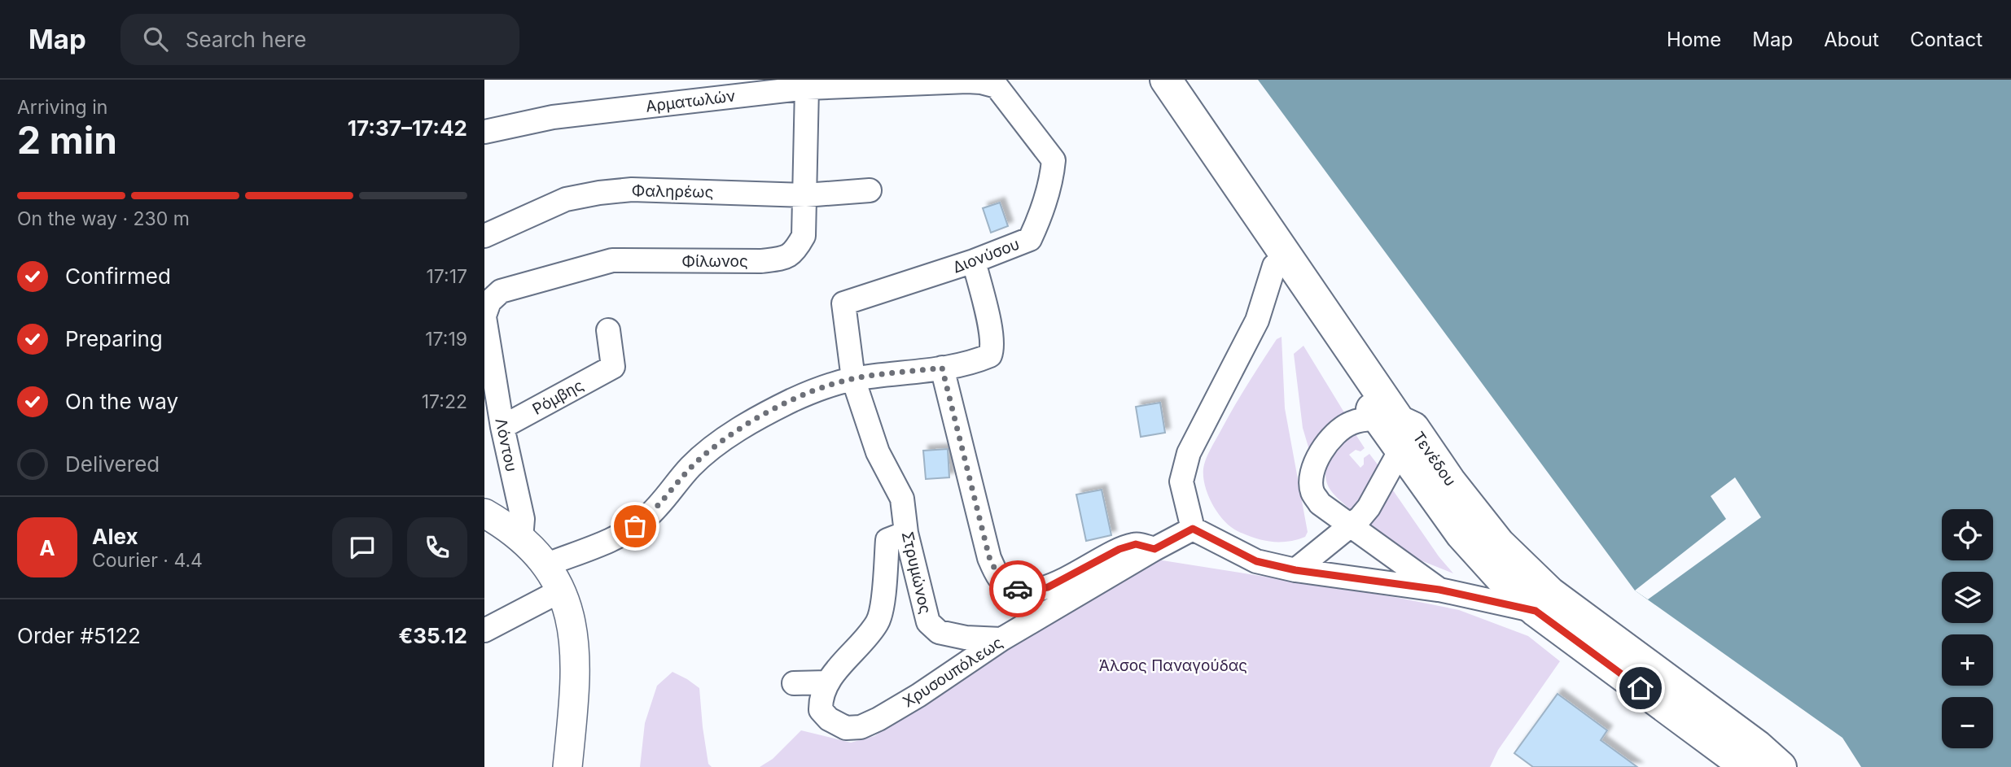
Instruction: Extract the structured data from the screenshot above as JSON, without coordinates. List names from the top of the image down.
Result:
{
  "streets": {
    "main road": ["Τενέδου"],
    "street": [
      "Αρματωλών",
      "Φαληρέως",
      "Διονύσου",
      "Φίλωνος",
      "Ρόμβης",
      "Λόντου",
      "Στρυμώνος",
      "Χρυσουπόλεως"
    ]
  },
  "crossings": [
    ["Αρματωλών", "Διονύσου"],
    ["Αρματωλών", "Φίλωνος"],
    ["Φαληρέως", "Φίλωνος"],
    ["Διονύσου", "Στρυμώνος"],
    ["Φίλωνος", "Λόντου"],
    ["Ρόμβης", "Λόντου"],
    ["Στρυμώνος", "Χρυσουπόλεως"]
  ],
  "parks": ["Άλσος Παναγούδας"],
  "page": {
    "header": "Map",
    "search": "Search here",
    "nav": [
      "Home",
      "Map",
      "About",
      "Contact"
    ],
    "heading": ["2 min", "Arriving in", "17:37–17:42"],
    "panel": [
      "Alex",
      "Courier · 4.4",
      "Order #5122",
      "€35.12"
    ],
    "bar": "On the way · 230 m",
    "list": [
      ["Confirmed", "17:17"],
      ["Preparing", "17:19"],
      ["On the way", "17:22"],
      "Delivered"
    ],
    "map_buttons": ["+", "−"],
    "round": "A"
  }
}
